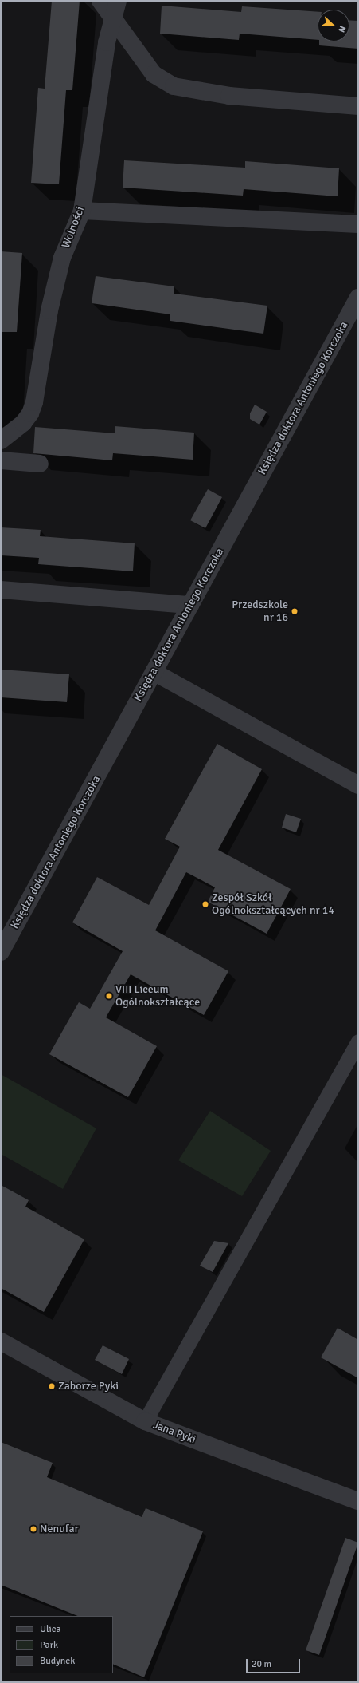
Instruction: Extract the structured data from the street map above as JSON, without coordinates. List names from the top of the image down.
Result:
{
  "streets": {
    "street": ["Wolności", "Księdza doktora Antoniego Korczoka", "Jana Pyki"]
  },
  "places": [
    "Przedszkole nr 16",
    "Zespół Szkół Ogólnokształcących nr 14",
    "VIII Liceum Ogólnokształcące",
    "Zaborze Pyki",
    "Nenufar"
  ],
  "legend": ["Ulica", "Park", "Budynek"],
  "scale_bar": "20 m",
  "north": "right"
}
